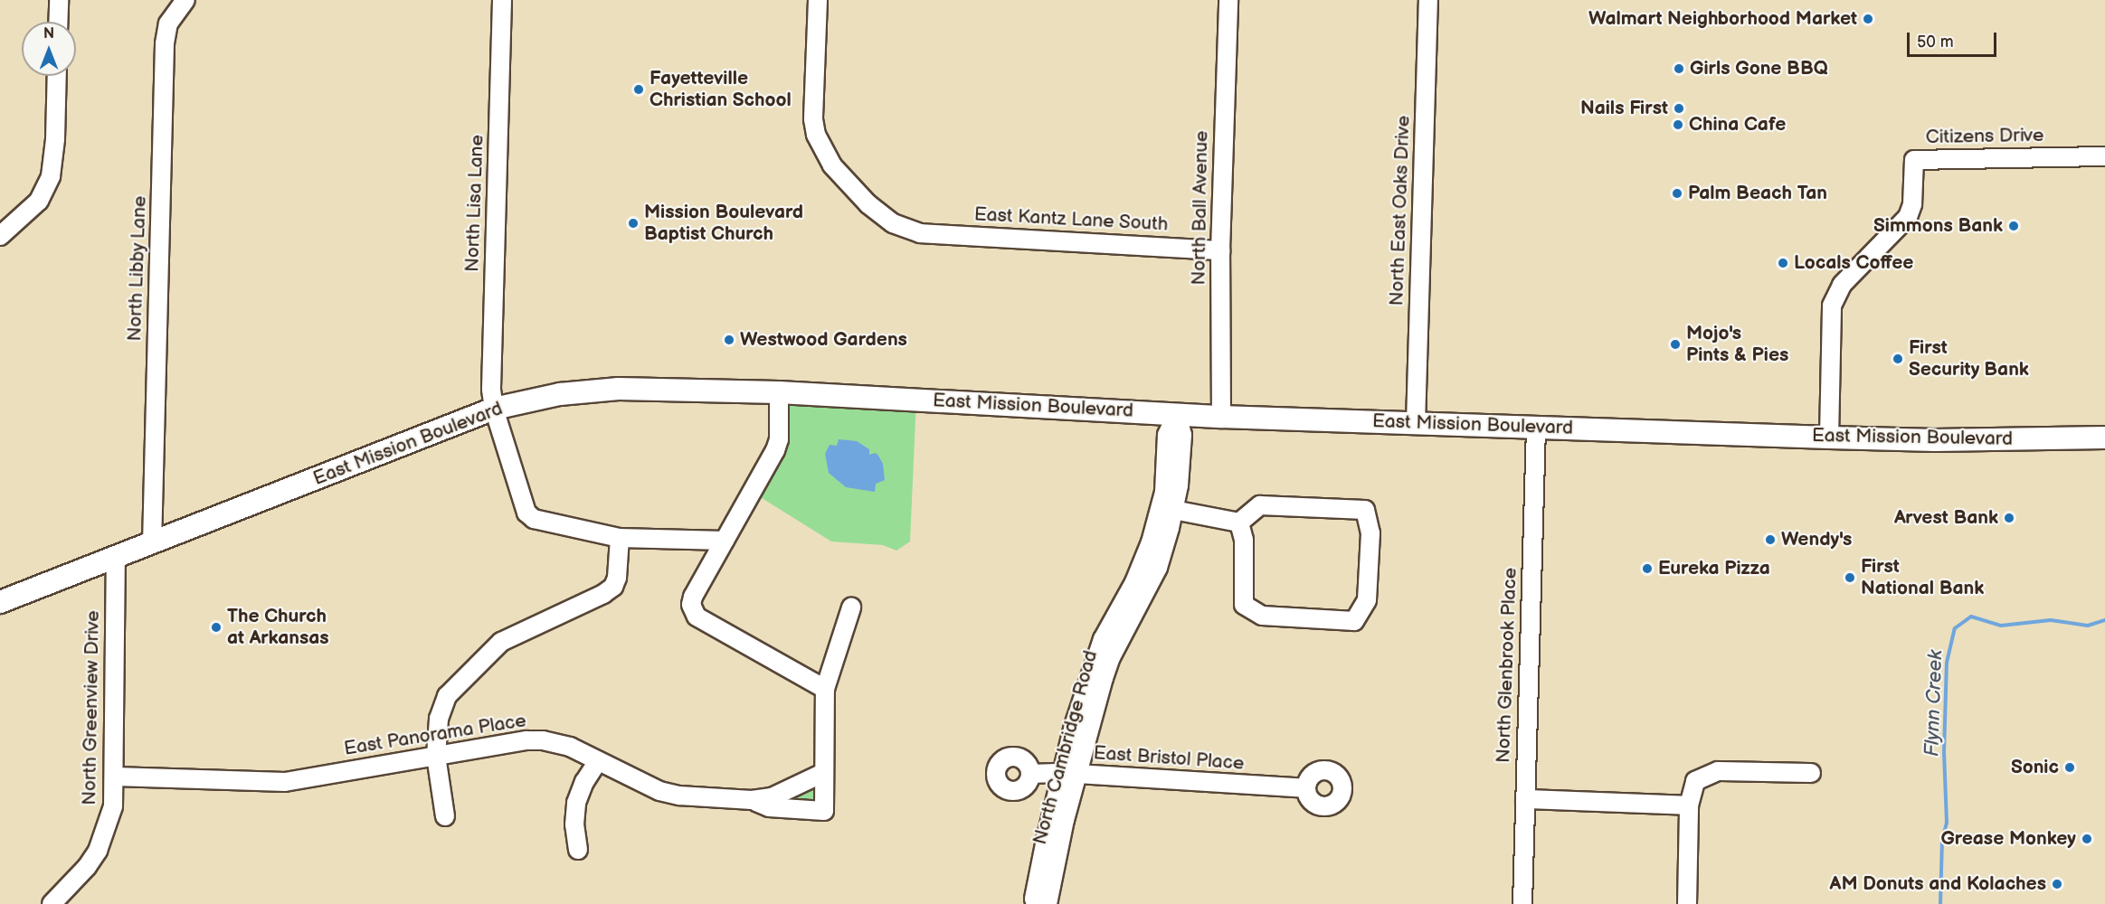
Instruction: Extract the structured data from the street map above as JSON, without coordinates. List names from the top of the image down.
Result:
{
  "streets": {
    "main road": ["East Mission Boulevard"],
    "street": [
      "Citizens Drive",
      "North Lisa Lane",
      "North Ball Avenue",
      "North East Oaks Drive",
      "East Kantz Lane South",
      "North Libby Lane",
      "North Glenbrook Place",
      "North Greenview Drive",
      "East Panorama Place",
      "North Cambridge Road",
      "East Bristol Place"
    ]
  },
  "crossings": [
    ["Citizens Drive", "East Mission Boulevard"],
    ["North Lisa Lane", "East Mission Boulevard"],
    ["North Ball Avenue", "East Kantz Lane South"],
    ["North Ball Avenue", "East Mission Boulevard"],
    ["North East Oaks Drive", "East Mission Boulevard"],
    ["North Libby Lane", "East Mission Boulevard"],
    ["East Mission Boulevard", "North Glenbrook Place"],
    ["East Mission Boulevard", "North Greenview Drive"],
    ["East Mission Boulevard", "North Cambridge Road"],
    ["North Greenview Drive", "East Panorama Place"],
    ["North Cambridge Road", "East Bristol Place"]
  ],
  "water": ["Flynn Creek"],
  "places": [
    "Walmart Neighborhood Market",
    "Girls Gone BBQ",
    "Fayetteville Christian School",
    "Nails First",
    "China Cafe",
    "Palm Beach Tan",
    "Mission Boulevard Baptist Church",
    "Simmons Bank",
    "Locals Coffee",
    "Westwood Gardens",
    "Mojo's Pints & Pies",
    "First Security Bank",
    "Arvest Bank",
    "Wendy's",
    "Eureka Pizza",
    "First National Bank",
    "The Church at Arkansas",
    "Sonic",
    "Grease Monkey",
    "AM Donuts and Kolaches"
  ],
  "scale_bar": "50 m",
  "north": "top"
}
